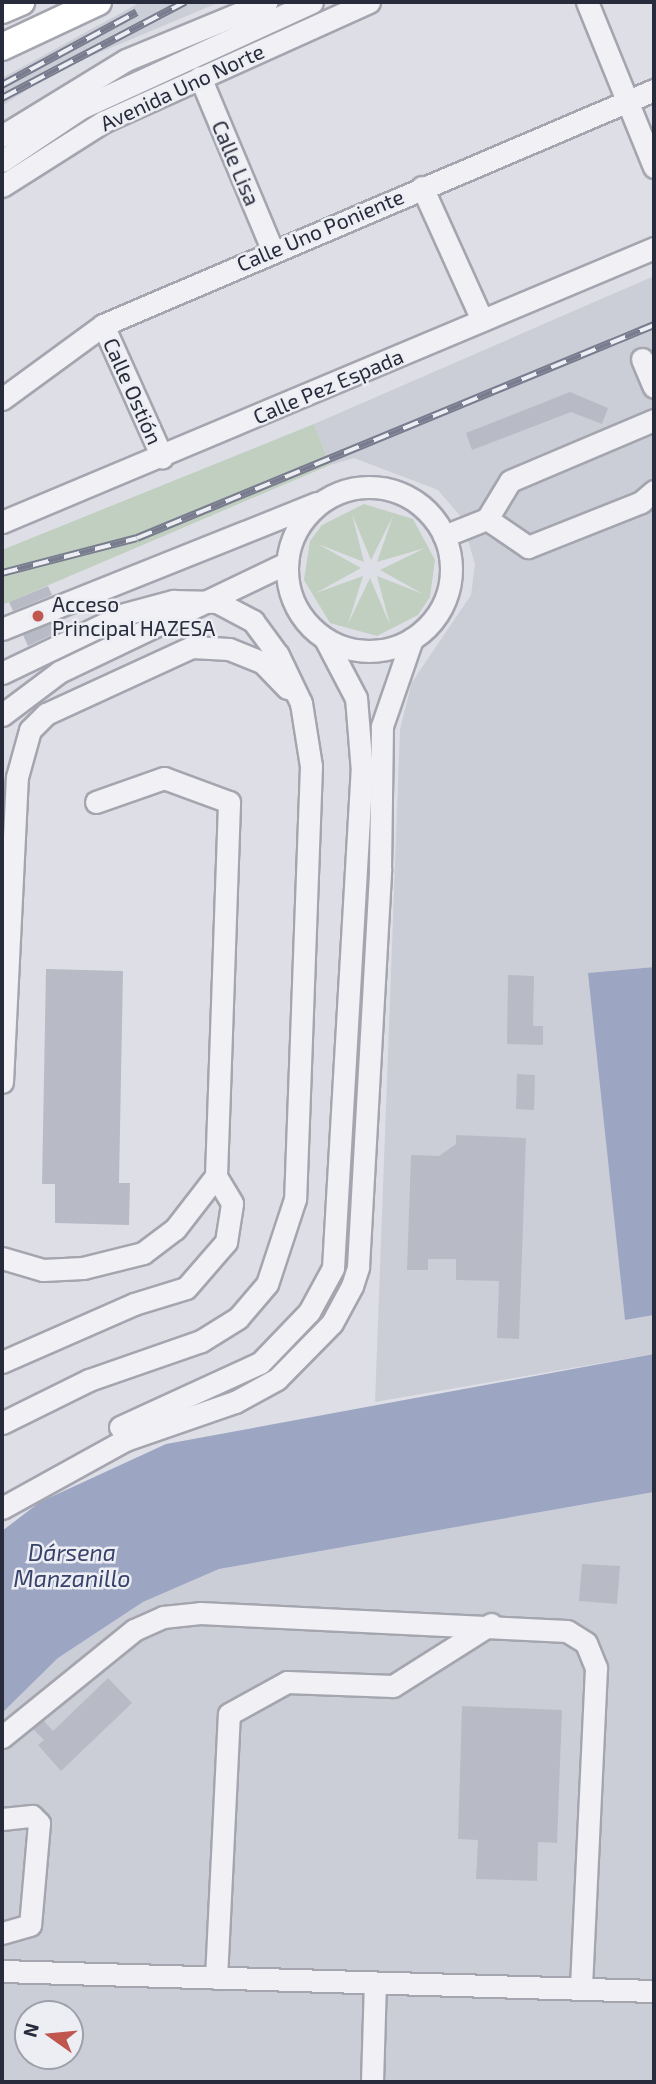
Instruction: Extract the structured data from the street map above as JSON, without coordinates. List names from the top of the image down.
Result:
{
  "streets": {
    "street": [
      "Avenida Uno Norte",
      "Calle Lisa",
      "Calle Uno Poniente",
      "Calle Pez Espada",
      "Calle Ostión"
    ]
  },
  "crossings": [
    ["Avenida Uno Norte", "Calle Lisa"],
    ["Calle Lisa", "Calle Uno Poniente"],
    ["Calle Uno Poniente", "Calle Ostión"],
    ["Calle Pez Espada", "Calle Ostión"]
  ],
  "water": ["Dársena Manzanillo"],
  "places": ["Acceso Principal HAZESA"],
  "north": "left"
}
